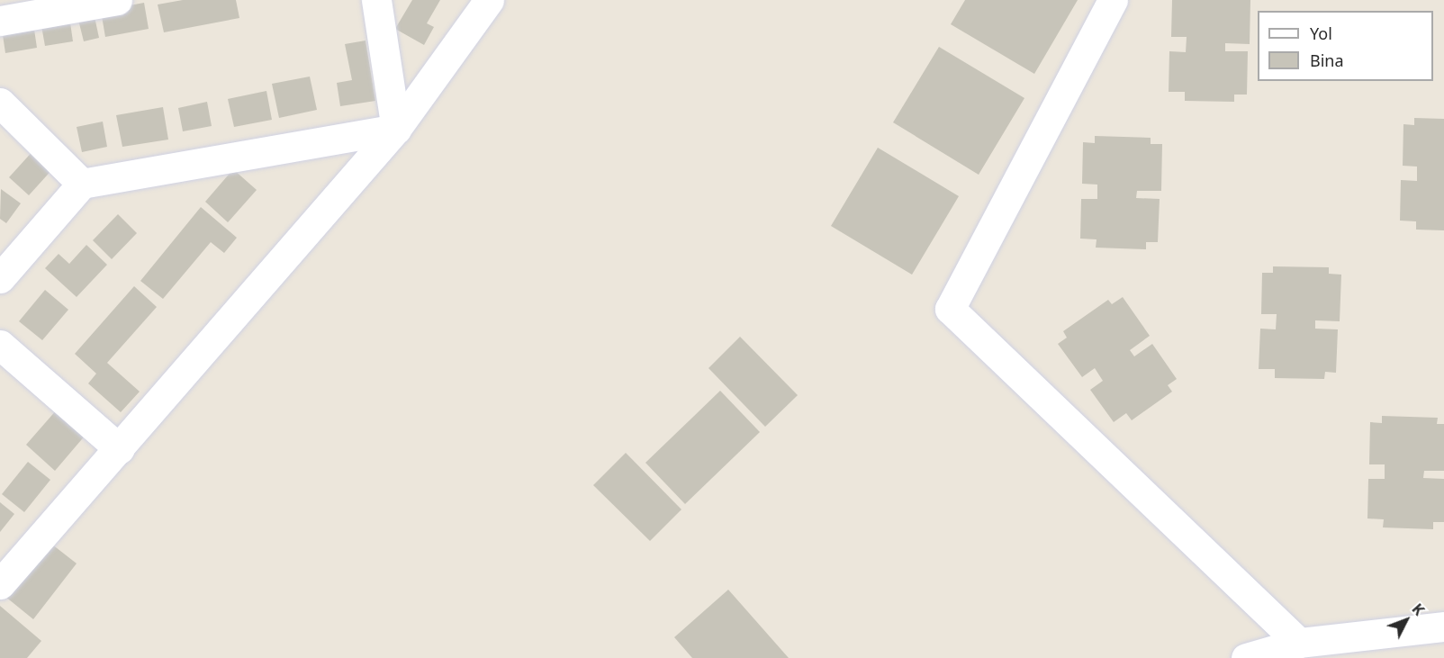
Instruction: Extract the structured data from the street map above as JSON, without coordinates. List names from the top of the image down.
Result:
{
  "legend": ["Yol", "Bina"],
  "north": "top right"
}
